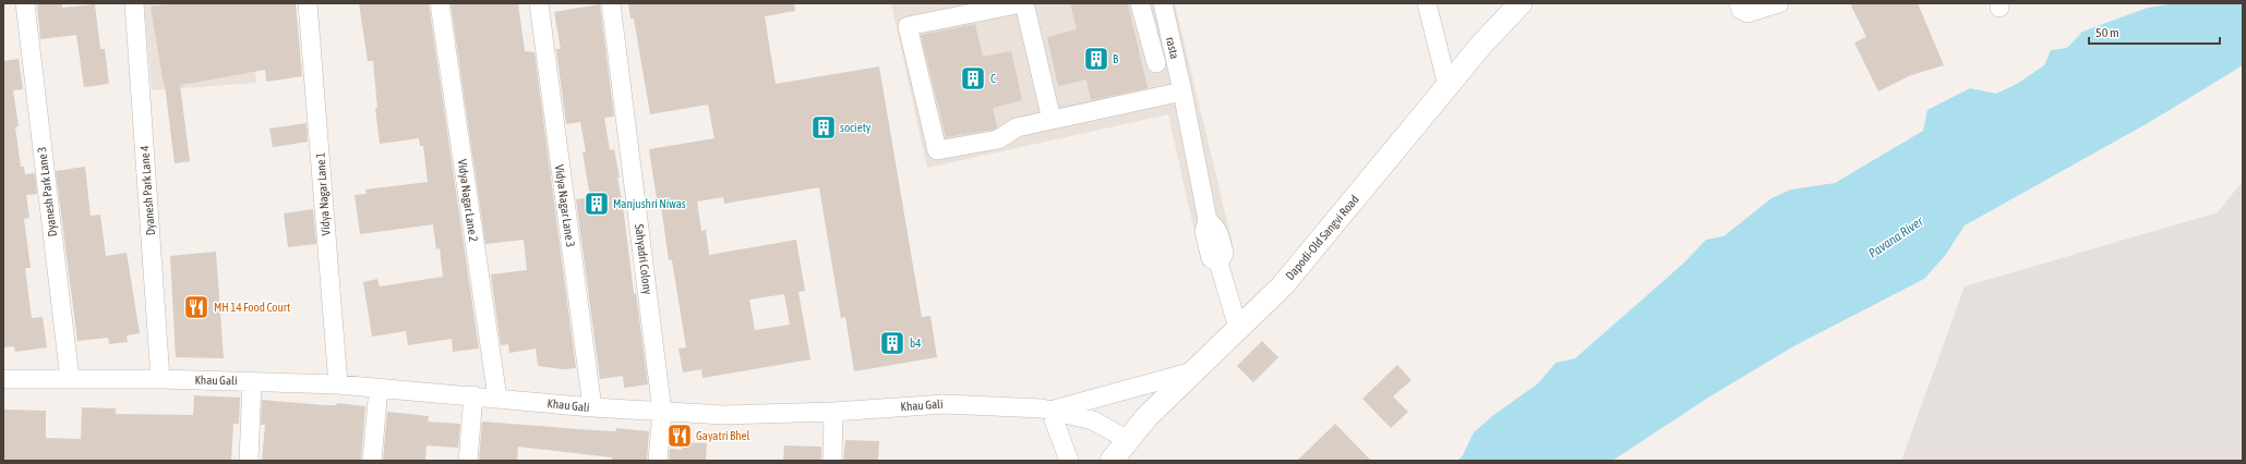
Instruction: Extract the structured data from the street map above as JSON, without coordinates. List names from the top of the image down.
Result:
{
  "streets": {
    "street": [
      "rasta",
      "Dyanesh Park Lane 4",
      "Dyanesh Park Lane 3",
      "Vidya Nagar Lane 1",
      "Vidya Nagar Lane 2",
      "Vidya Nagar Lane 3",
      "Dapodi-Old Sangvi Road",
      "Sahyadri Colony",
      "Khau Gali"
    ]
  },
  "crossings": [
    ["rasta", "Dapodi-Old Sangvi Road"],
    ["Dyanesh Park Lane 4", "Khau Gali"],
    ["Dyanesh Park Lane 3", "Khau Gali"],
    ["Vidya Nagar Lane 1", "Khau Gali"],
    ["Vidya Nagar Lane 2", "Khau Gali"],
    ["Vidya Nagar Lane 3", "Khau Gali"],
    ["Dapodi-Old Sangvi Road", "Khau Gali"],
    ["Sahyadri Colony", "Khau Gali"]
  ],
  "water": ["Pavana River"],
  "places": {
    "building": [
      "B",
      "C",
      "society",
      "Manjushri Niwas",
      "b4"
    ],
    "restaurant": ["MH 14 Food Court", "Gayatri Bhel"]
  },
  "scale_bar": "50 m"
}
